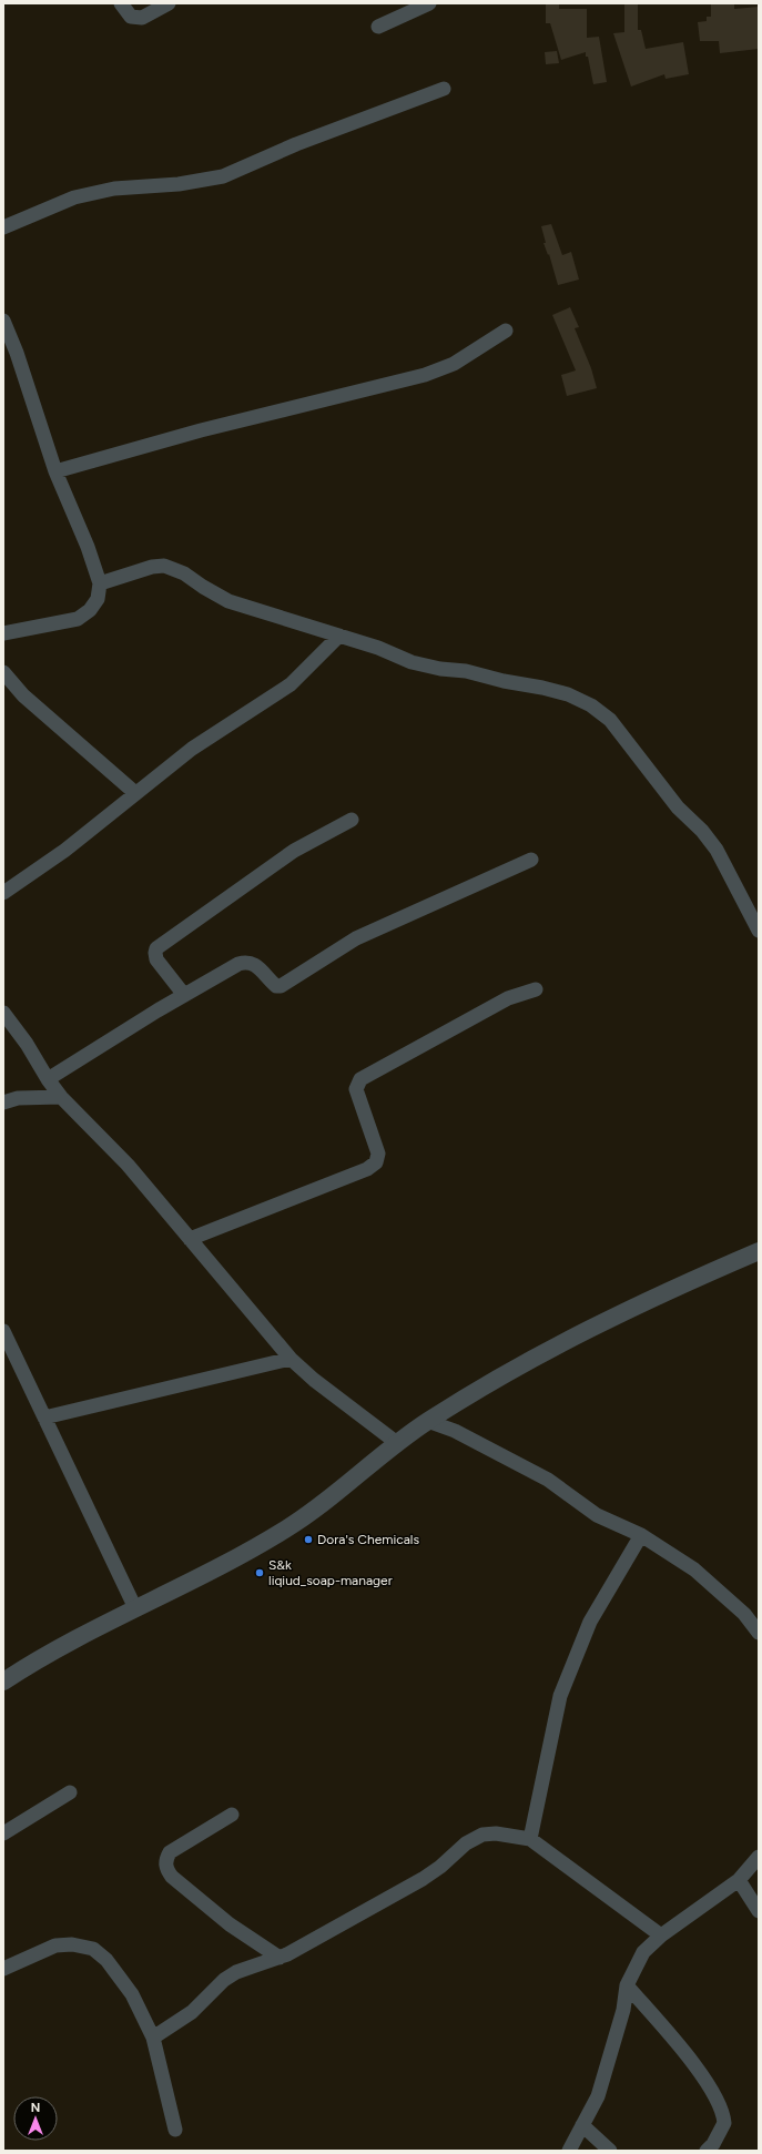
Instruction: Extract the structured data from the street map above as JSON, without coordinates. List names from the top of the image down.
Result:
{
  "places": ["Dora's Chemicals", "S&k liqiud_soap-manager"],
  "north": "top"
}
